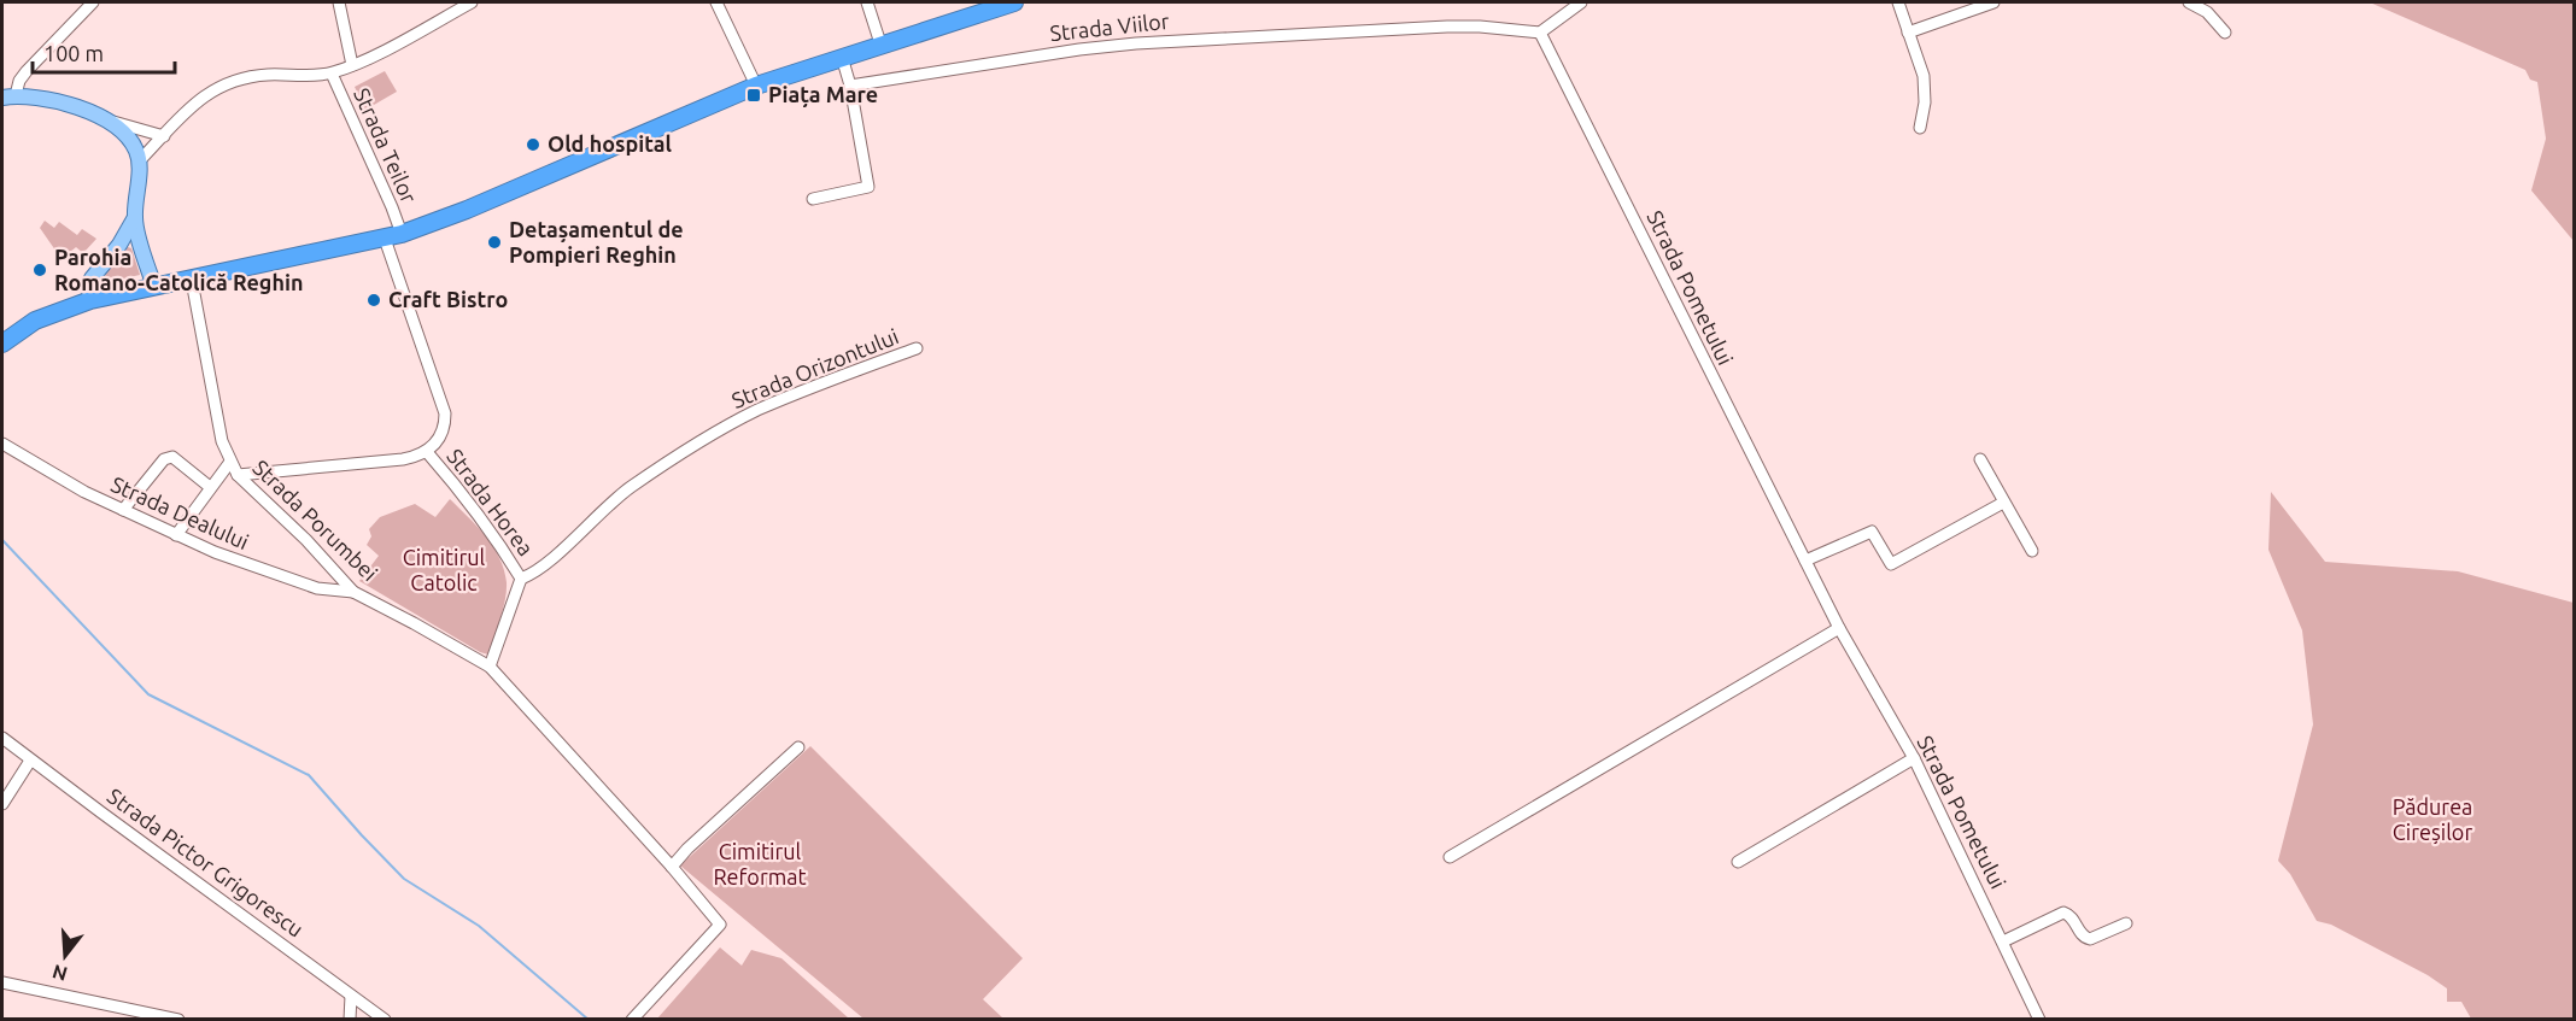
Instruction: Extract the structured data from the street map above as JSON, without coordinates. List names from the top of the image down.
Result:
{
  "streets": {
    "street": [
      "Strada Viilor",
      "Strada Teilor",
      "Strada Pometului",
      "Strada Orizontului",
      "Strada Horea",
      "Strada Dealului",
      "Strada Porumbei",
      "Strada Pictor Grigorescu"
    ]
  },
  "crossings": [
    ["Strada Viilor", "Strada Pometului"],
    ["Strada Teilor", "Strada Horea"],
    ["Strada Orizontului", "Strada Horea"],
    ["Strada Horea", "Strada Porumbei"],
    ["Strada Dealului", "Strada Porumbei"]
  ],
  "parks": ["Cimitirul Catolic", "Pădurea Cireșilor", "Cimitirul Reformat"],
  "places": {
    "transit": ["Piața Mare"],
    "other": [
      "Old hospital",
      "Detașamentul de Pompieri Reghin",
      "Parohia Romano-Catolică Reghin",
      "Craft Bistro"
    ]
  },
  "scale_bar": "100 m",
  "north": "bottom"
}
